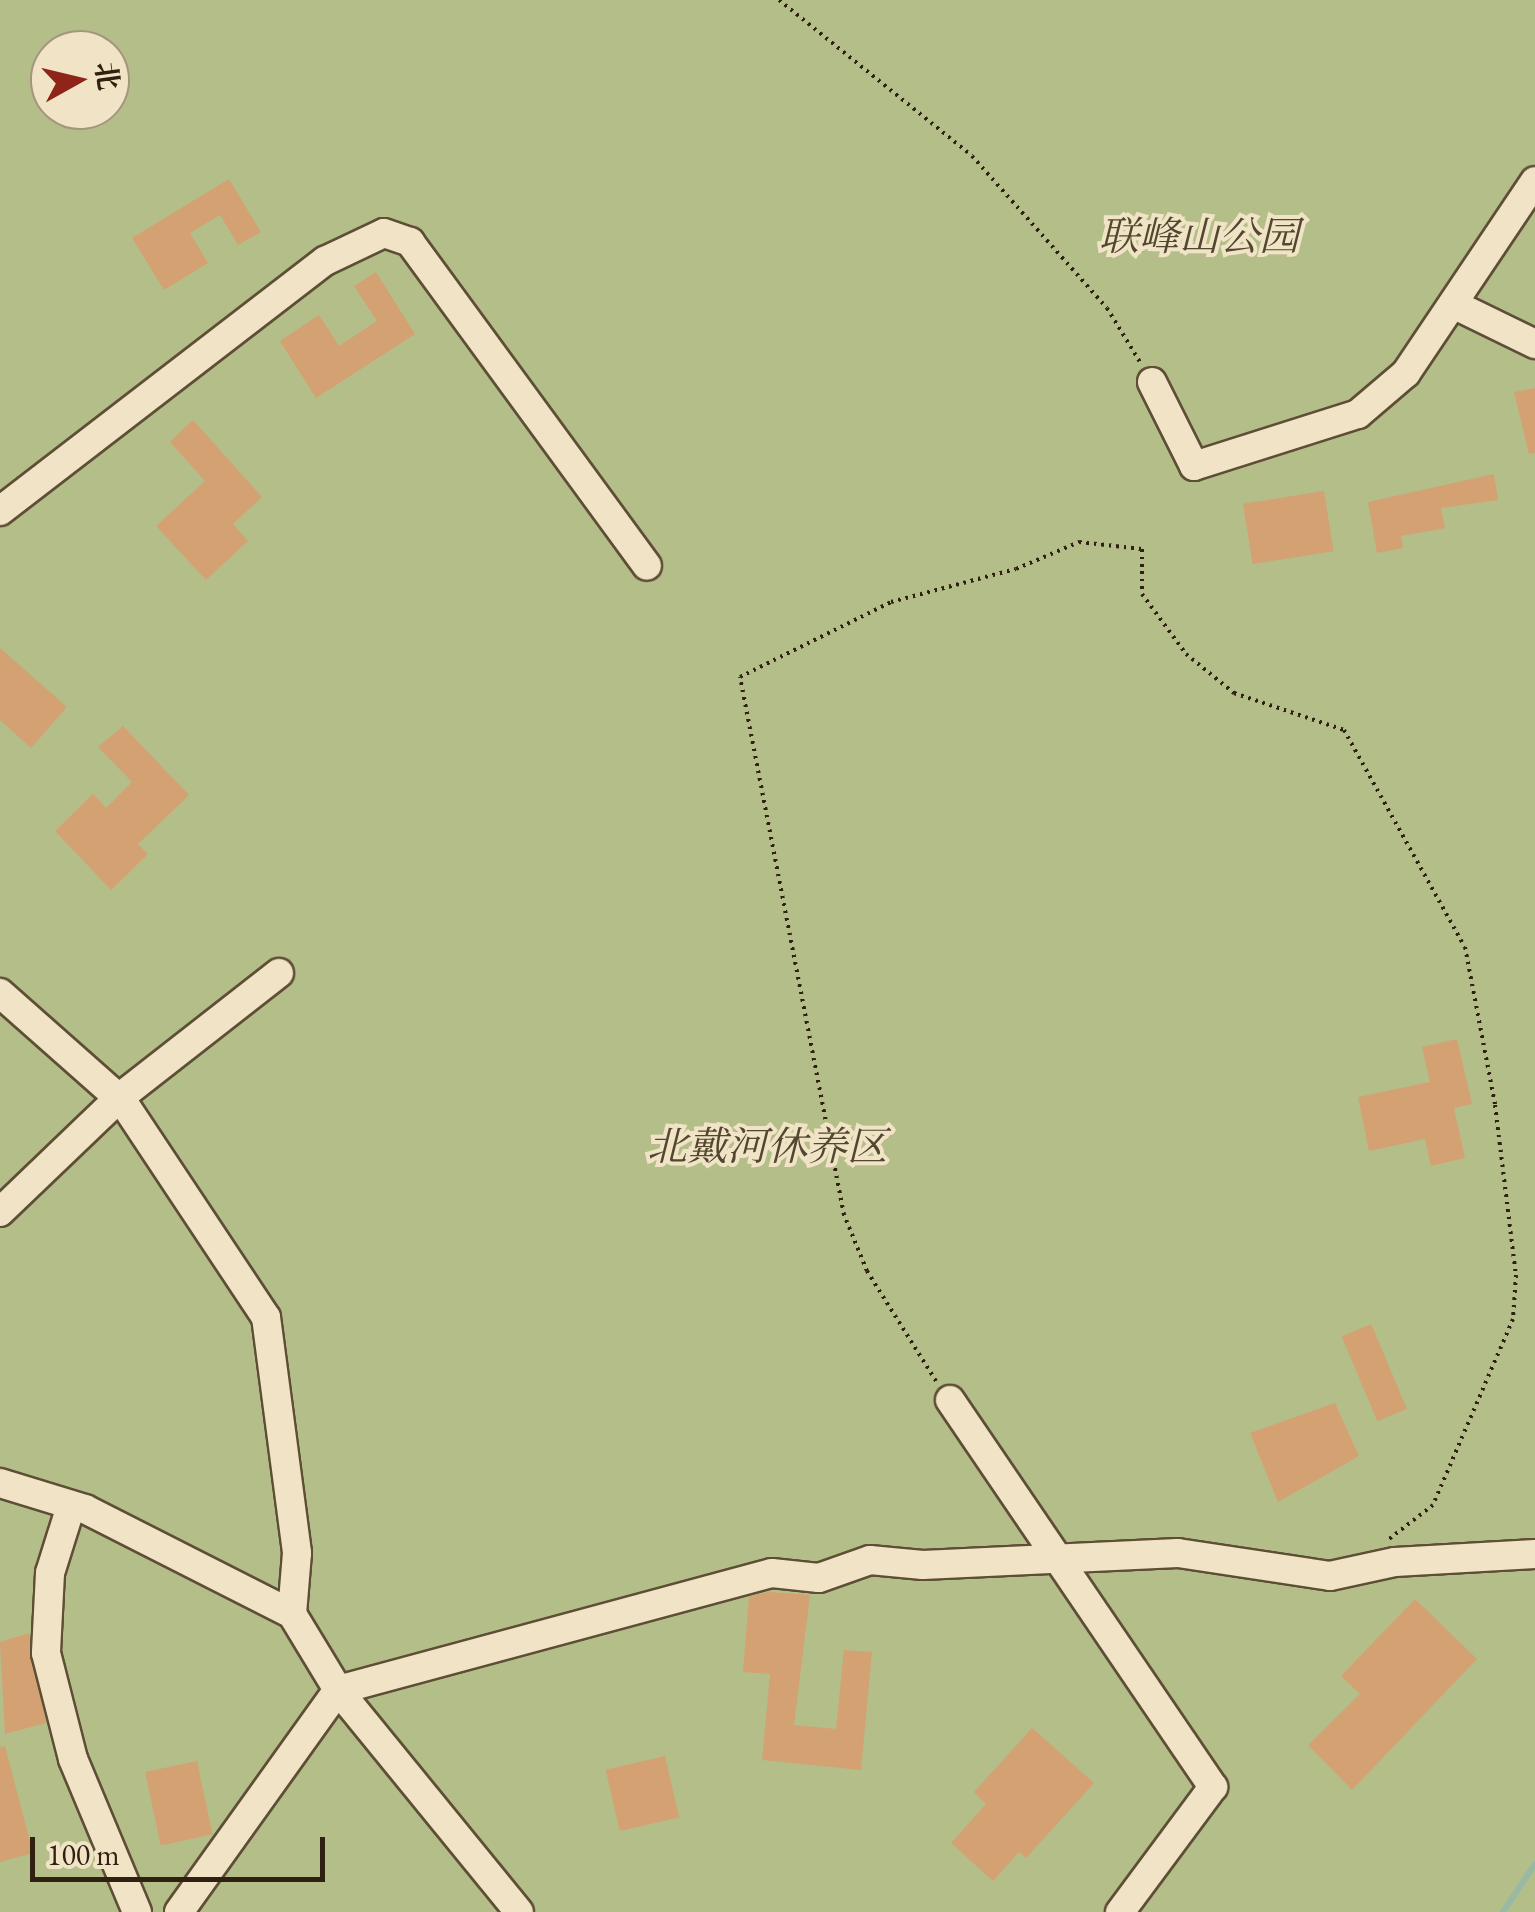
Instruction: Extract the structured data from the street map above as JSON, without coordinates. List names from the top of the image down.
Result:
{
  "parks": ["联峰山公园", "北戴河休养区"],
  "scale_bar": "100 m",
  "north": "right"
}
